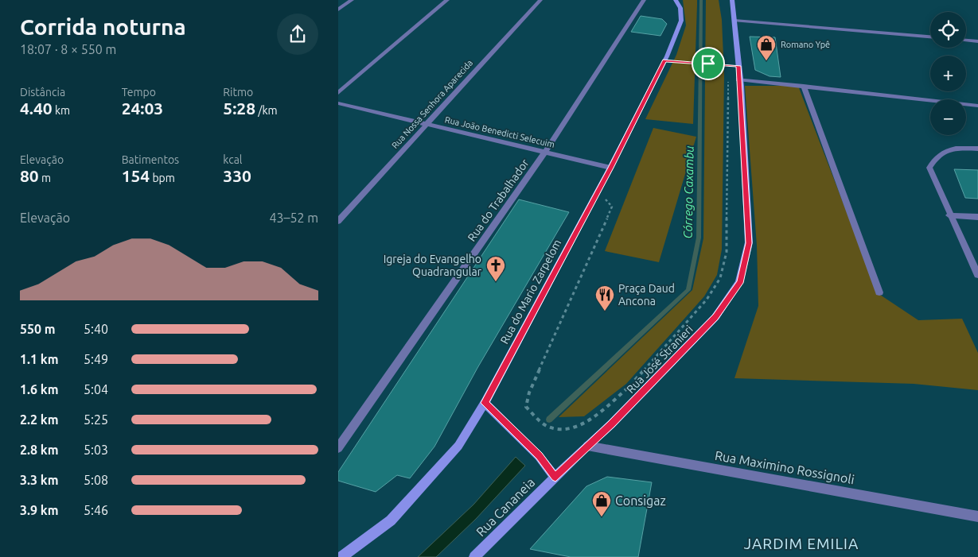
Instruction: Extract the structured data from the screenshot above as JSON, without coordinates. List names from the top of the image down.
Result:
{
  "streets": {
    "street": [
      "Rua Nossa Senhora Aparecida",
      "Rua João Benedicti Selecuim",
      "Rua do Trabalhador",
      "Rua do Mario Zarpelom",
      "Rua José Stranieri",
      "Rua Maximino Rossignoli",
      "Rua Cananeia"
    ]
  },
  "crossings": [
    ["Rua Nossa Senhora Aparecida", "Rua João Benedicti Selecuim"],
    ["Rua João Benedicti Selecuim", "Rua do Trabalhador"],
    ["Rua João Benedicti Selecuim", "Rua do Mario Zarpelom"],
    ["Rua José Stranieri", "Rua Maximino Rossignoli"],
    ["Rua José Stranieri", "Rua Cananeia"]
  ],
  "districts": ["JARDIM EMILIA"],
  "water": ["Córrego Caxambu"],
  "places": {
    "shop": ["Romano Ypê", "Consigaz"],
    "church": ["Igreja do Evangelho Quadrangular"],
    "restaurant": ["Praça Daud Ancona"]
  },
  "page": {
    "heading": ["Corrida noturna", "18:07 · 8 × 550 m"],
    "map_buttons": ["+", "−"],
    "stats": [
      ["Distância", "4.40 km"],
      ["Tempo", "24:03"],
      ["Ritmo", "5:28 /km"],
      ["Elevação", "80 m"],
      ["Batimentos", "154 bpm"],
      ["kcal", "330"]
    ],
    "chart": ["Elevação", "43–52 m"],
    "list": [
      {
        "name": "550 m",
        "note": "5:40"
      },
      {
        "name": "1.1 km",
        "note": "5:49"
      },
      {
        "name": "1.6 km",
        "note": "5:04"
      },
      {
        "name": "2.2 km",
        "note": "5:25"
      },
      {
        "name": "2.8 km",
        "note": "5:03"
      },
      {
        "name": "3.3 km",
        "note": "5:08"
      },
      {
        "name": "3.9 km",
        "note": "5:46"
      }
    ]
  }
}
